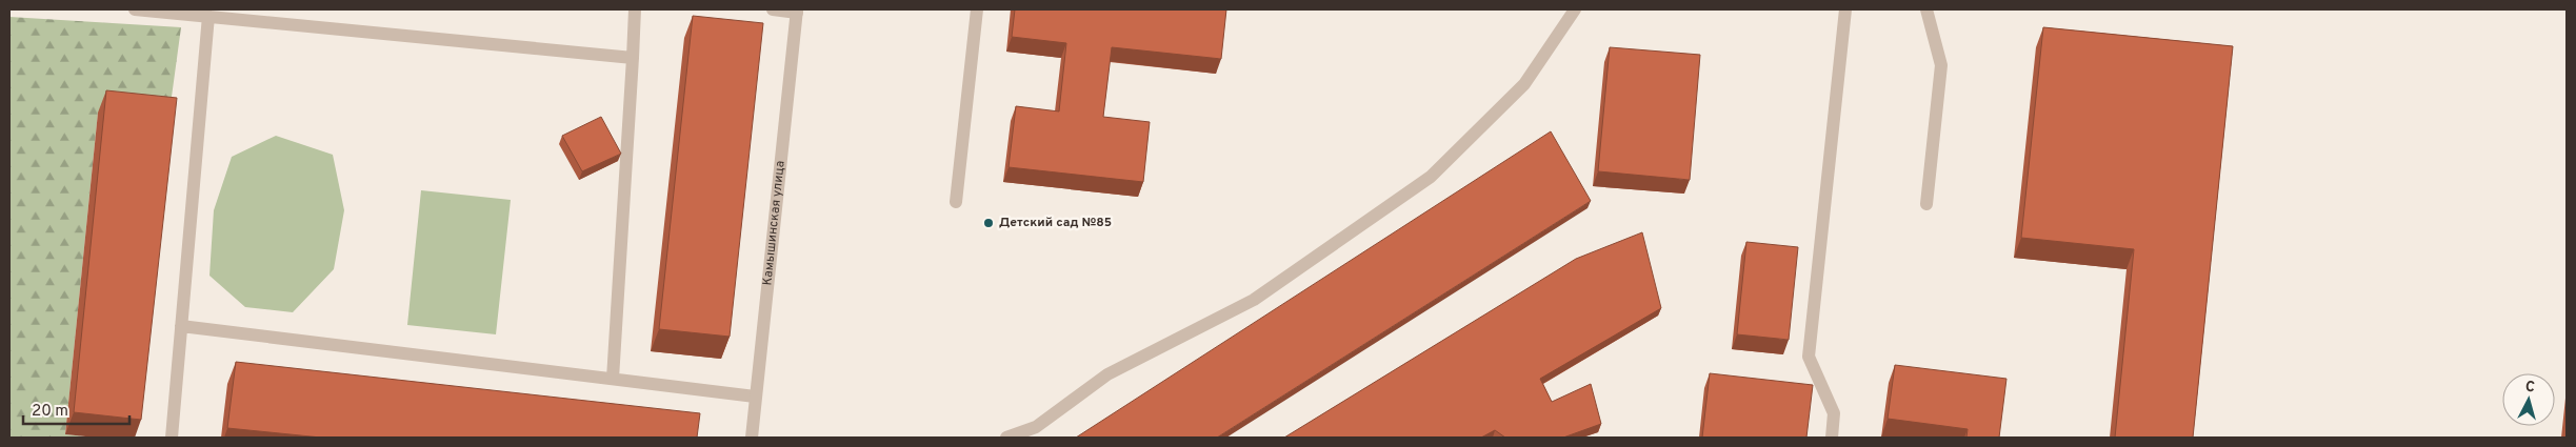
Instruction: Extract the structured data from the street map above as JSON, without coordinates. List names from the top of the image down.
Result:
{
  "streets": {
    "street": ["Камышинская улица"]
  },
  "places": ["Детский сад №85"],
  "scale_bar": "20 m",
  "north": "top"
}
